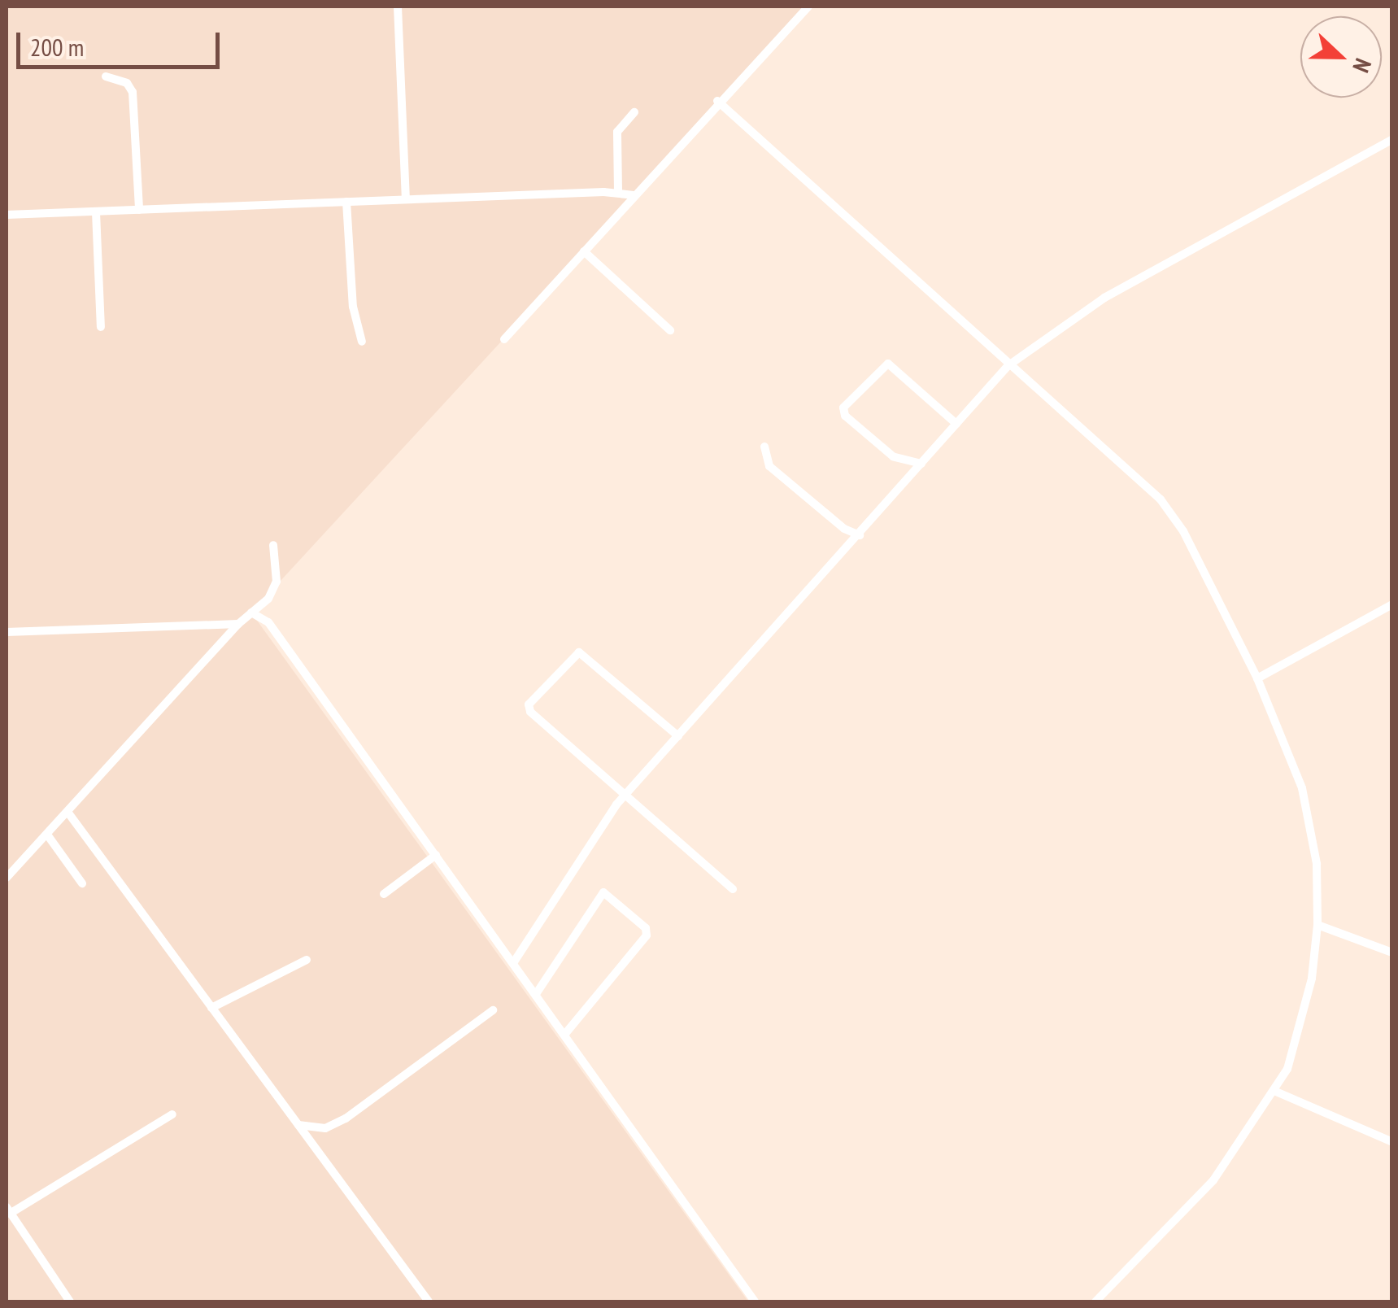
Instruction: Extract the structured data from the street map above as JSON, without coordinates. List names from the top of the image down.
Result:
{
  "scale_bar": "200 m",
  "north": "right"
}
